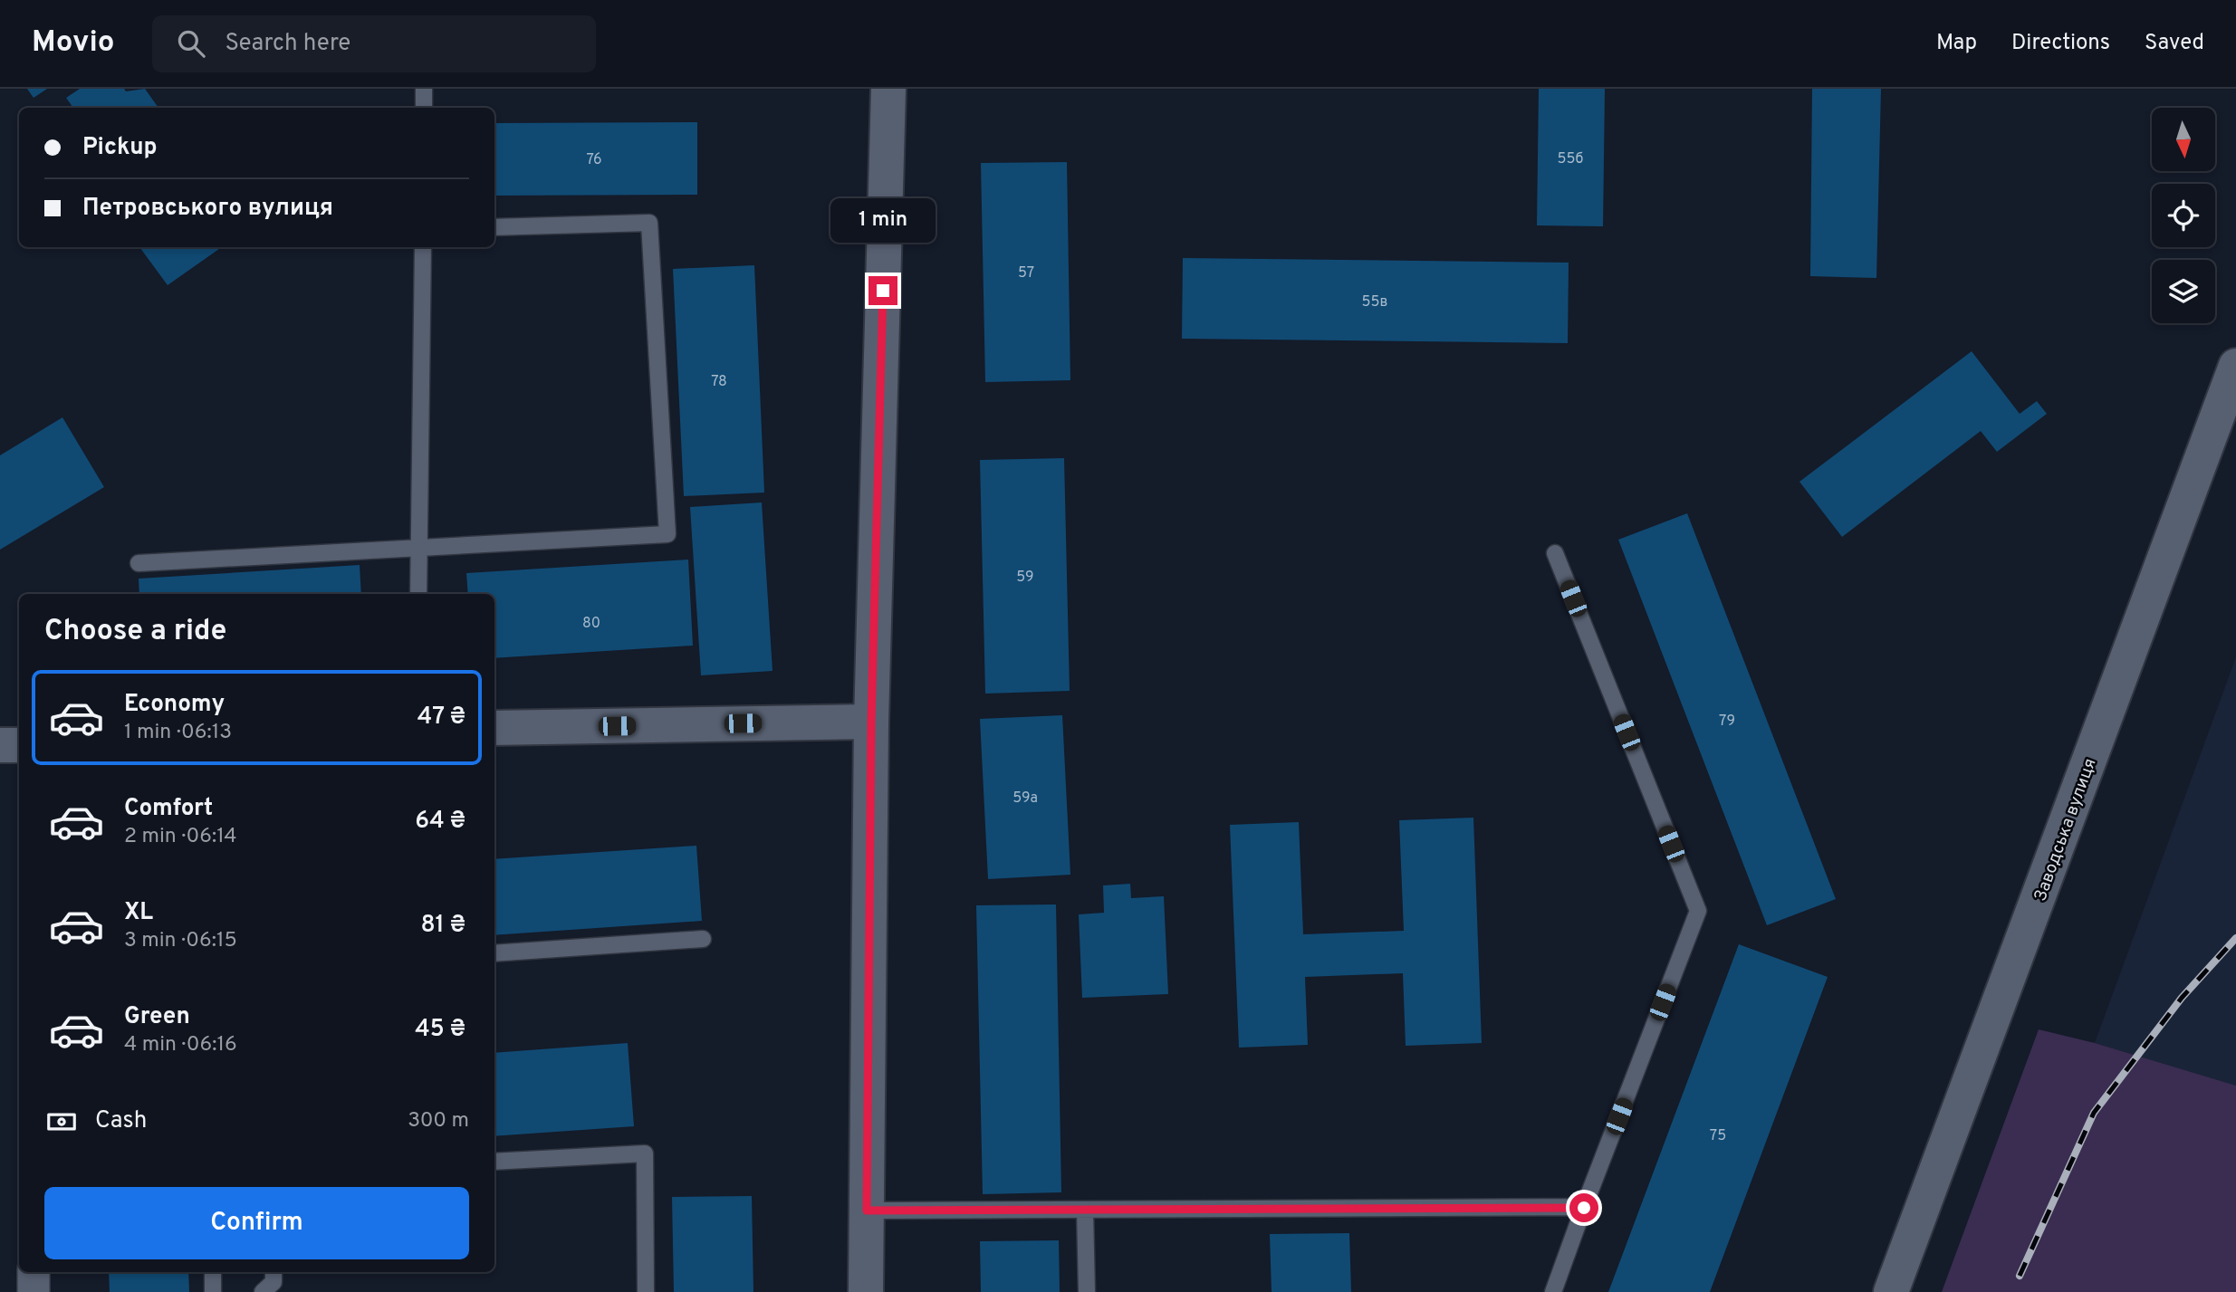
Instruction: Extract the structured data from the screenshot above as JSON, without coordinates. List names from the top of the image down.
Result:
{
  "streets": {
    "main road": ["Заводська вулиця"]
  },
  "house_numbers": [
    "55б",
    "76",
    "57",
    "55в",
    "78",
    "59",
    "80",
    "79",
    "59а",
    "75"
  ],
  "north": "bottom",
  "page": {
    "header": "Movio",
    "search": "Search here",
    "nav": ["Map", "Directions", "Saved"],
    "banner": ["Pickup", "Петровського вулиця"],
    "bubble": "1 min",
    "heading": "Choose a ride",
    "list": [
      {
        "name": "Economy",
        "note": "1 min · 06:13",
        "value": "47 ₴"
      },
      {
        "name": "Comfort",
        "note": "2 min · 06:14",
        "value": "64 ₴"
      },
      {
        "name": "XL",
        "note": "3 min · 06:15",
        "value": "81 ₴"
      },
      {
        "name": "Green",
        "note": "4 min · 06:16",
        "value": "45 ₴"
      }
    ],
    "pay": ["Cash", "300 m"],
    "buttons": "Confirm"
  }
}
